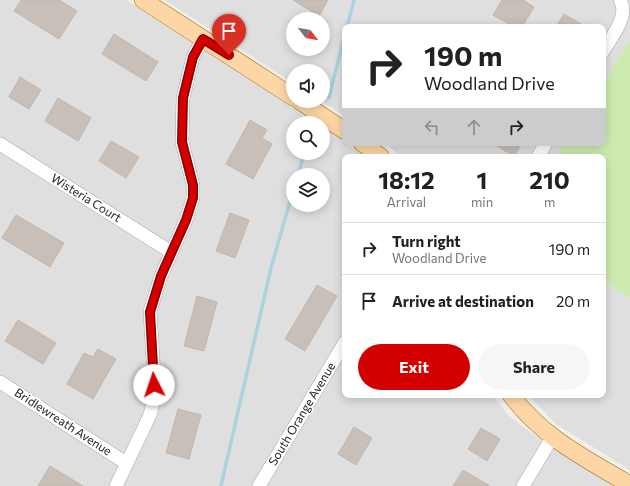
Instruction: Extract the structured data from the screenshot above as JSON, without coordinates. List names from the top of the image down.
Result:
{
  "streets": {
    "street": ["Wisteria Court", "South Orange Avenue", "Bridlewreath Avenue"]
  },
  "north": "bottom right",
  "page": {
    "turn": ["190 m", "Woodland Drive"],
    "eta": [
      "18:12",
      "Arrival",
      "1",
      "min",
      "210",
      "m"
    ],
    "list": [
      {
        "name": "Turn right",
        "note": "Woodland Drive",
        "value": "190 m"
      },
      {
        "name": "Arrive at destination",
        "value": "20 m"
      }
    ],
    "buttons": ["Exit", "Share"]
  }
}
